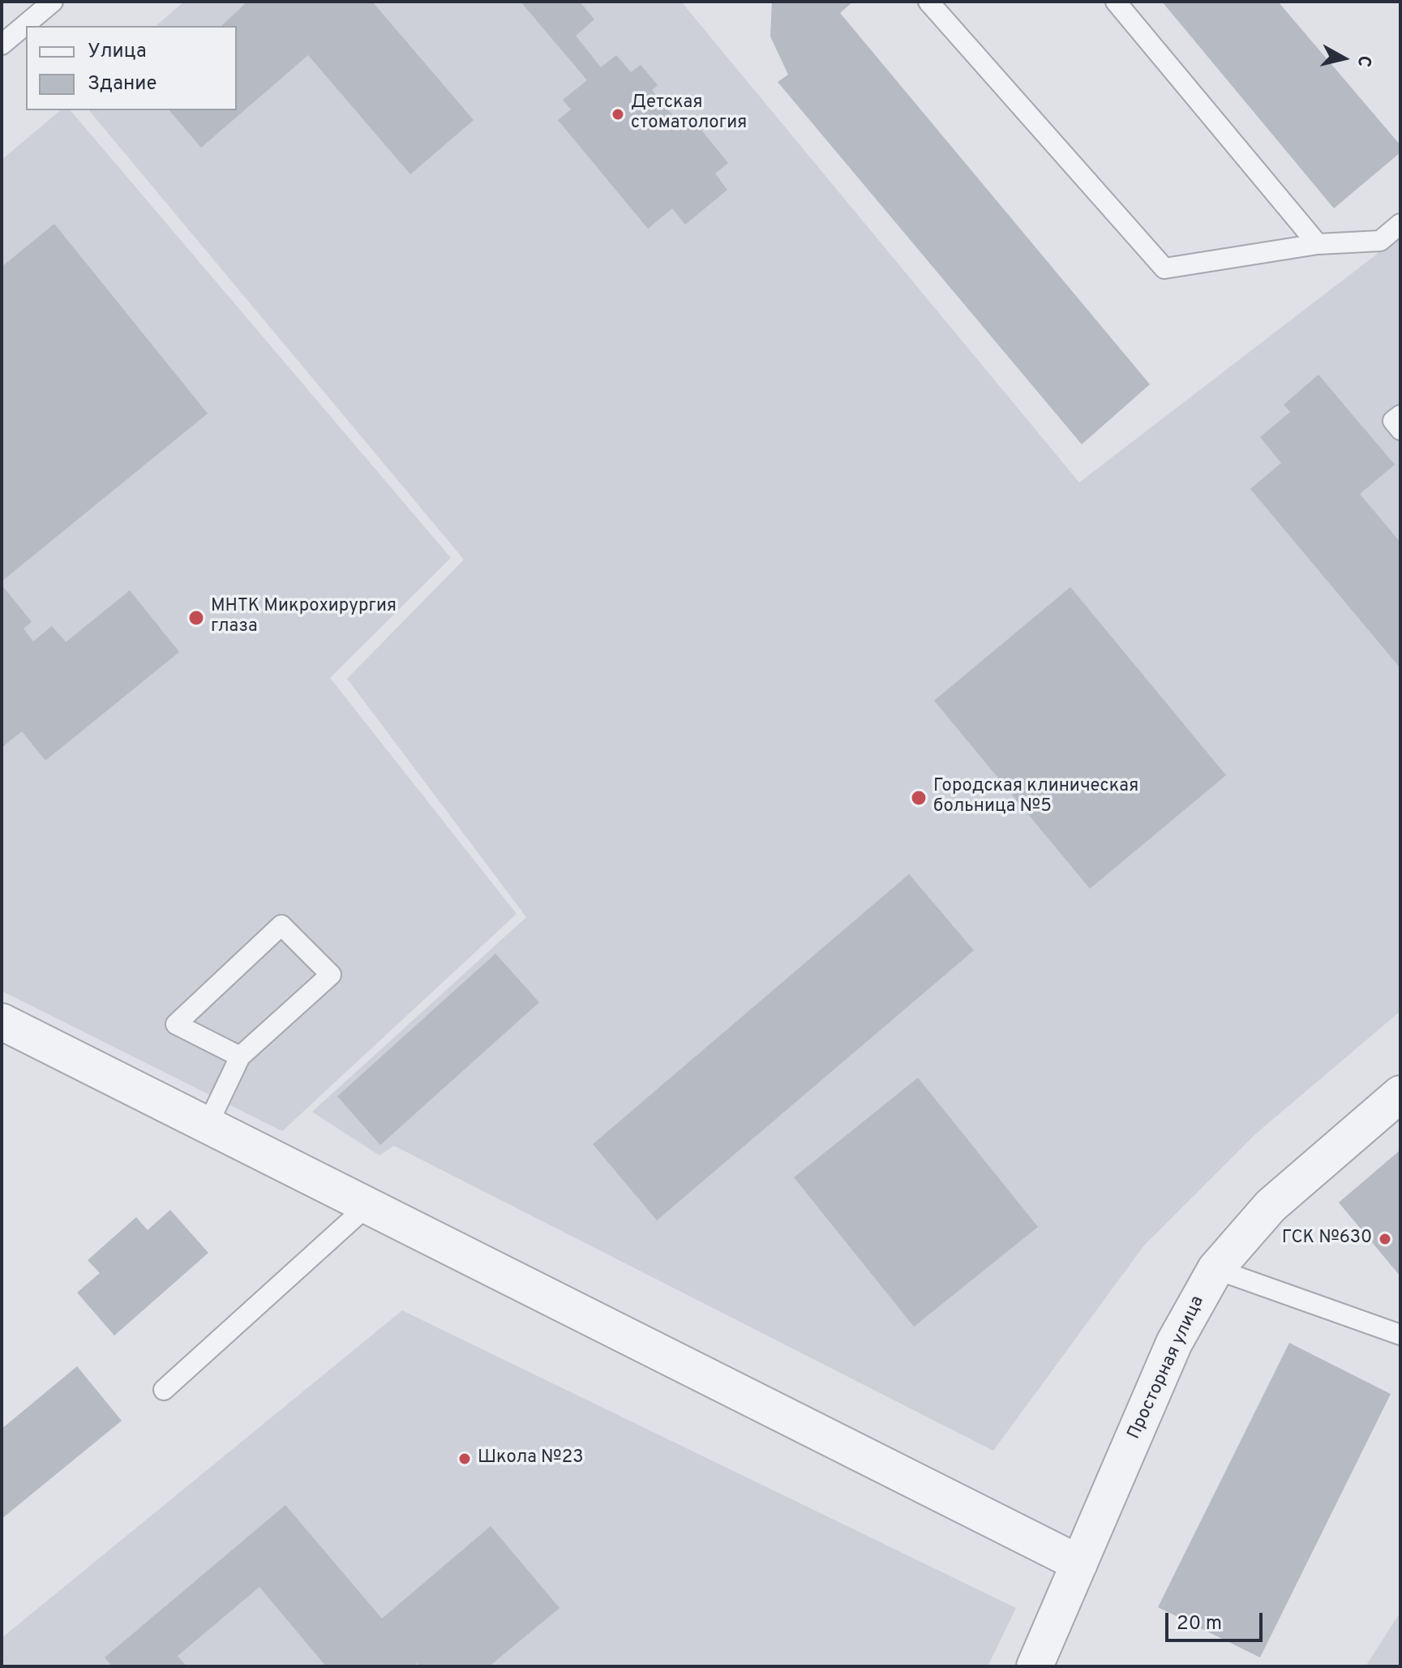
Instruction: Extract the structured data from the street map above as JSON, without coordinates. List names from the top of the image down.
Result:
{
  "streets": {
    "street": ["Просторная улица"]
  },
  "places": [
    "Детская стоматология",
    "МНТК Микрохирургия глаза",
    "Городская клиническая больница №5",
    "ГСК №630",
    "Школа №23"
  ],
  "legend": ["Улица", "Здание"],
  "scale_bar": "20 m",
  "north": "right"
}
